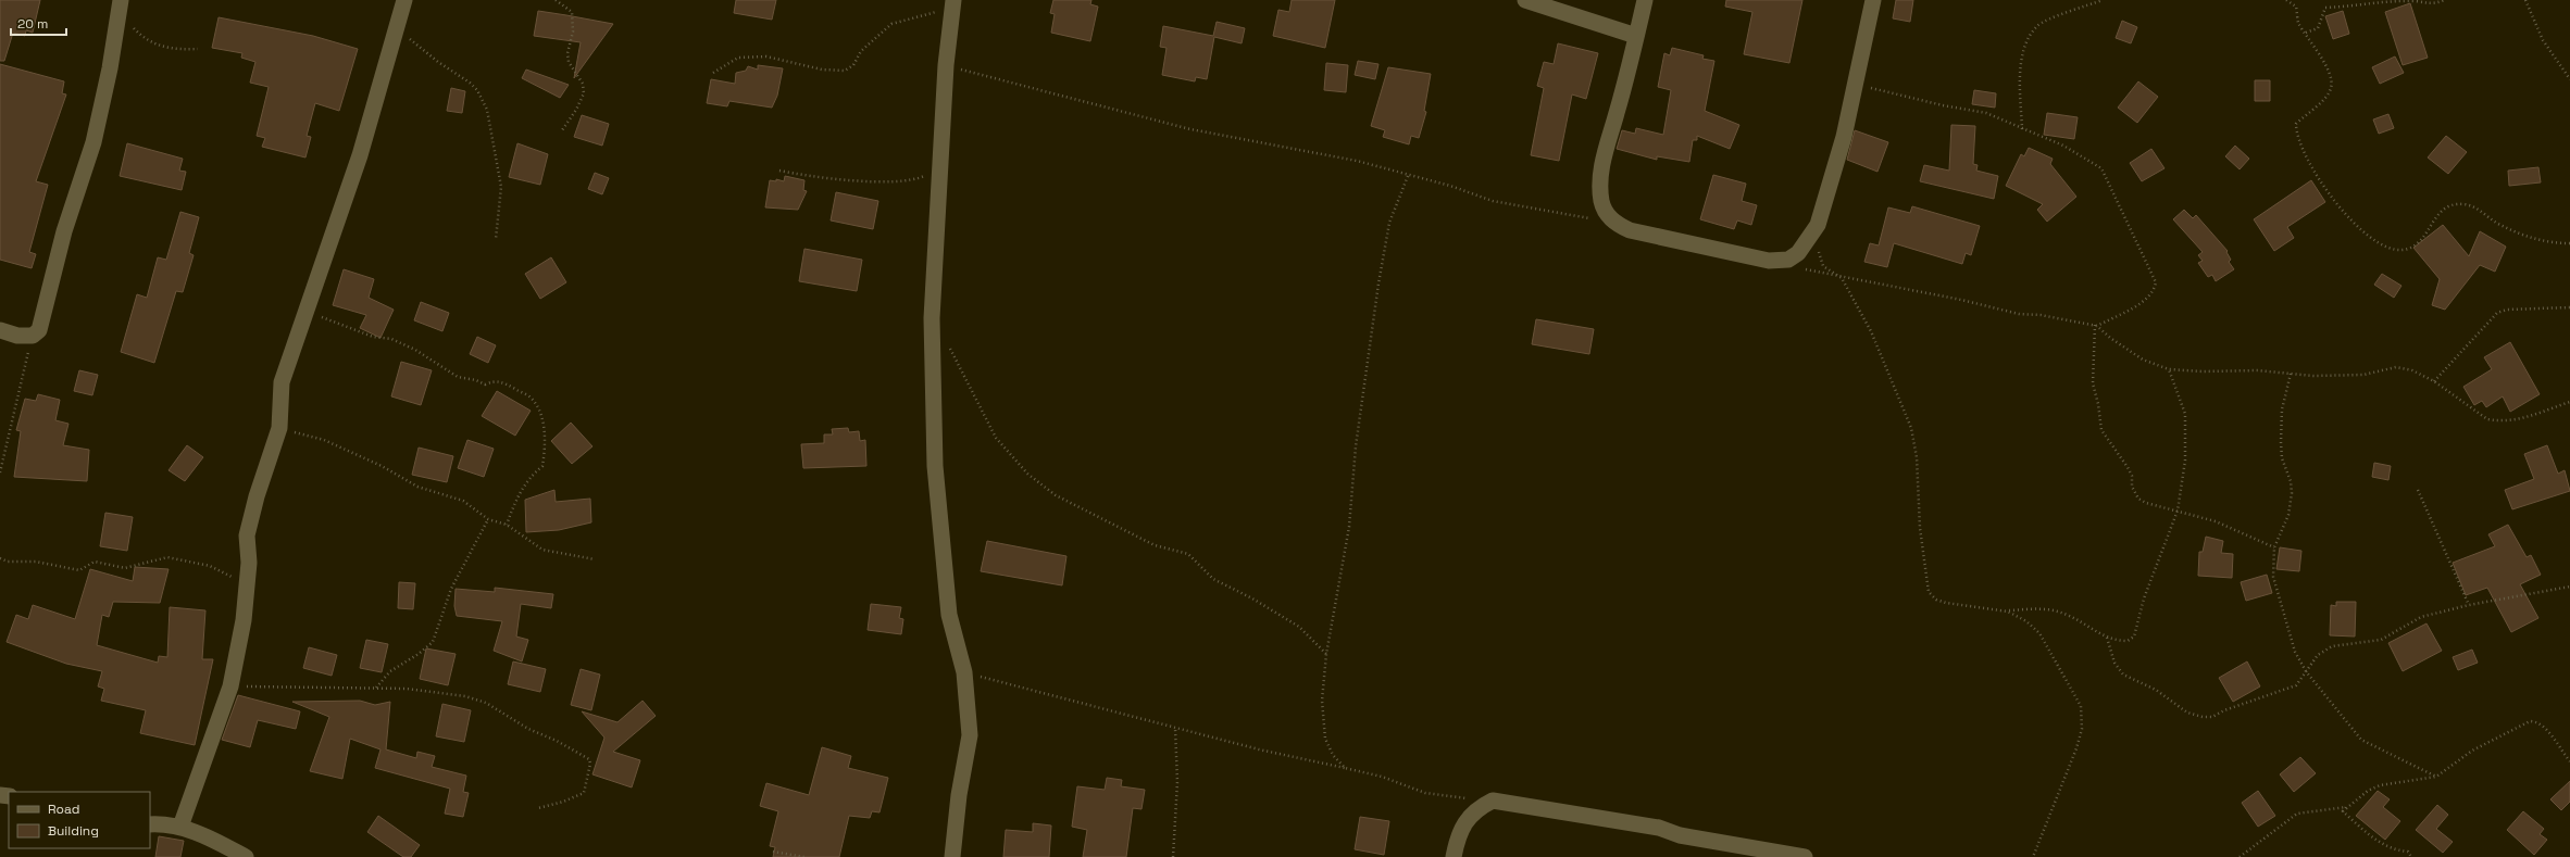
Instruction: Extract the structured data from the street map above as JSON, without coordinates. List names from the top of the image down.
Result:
{
  "legend": ["Road", "Building"],
  "scale_bar": "20 m"
}
